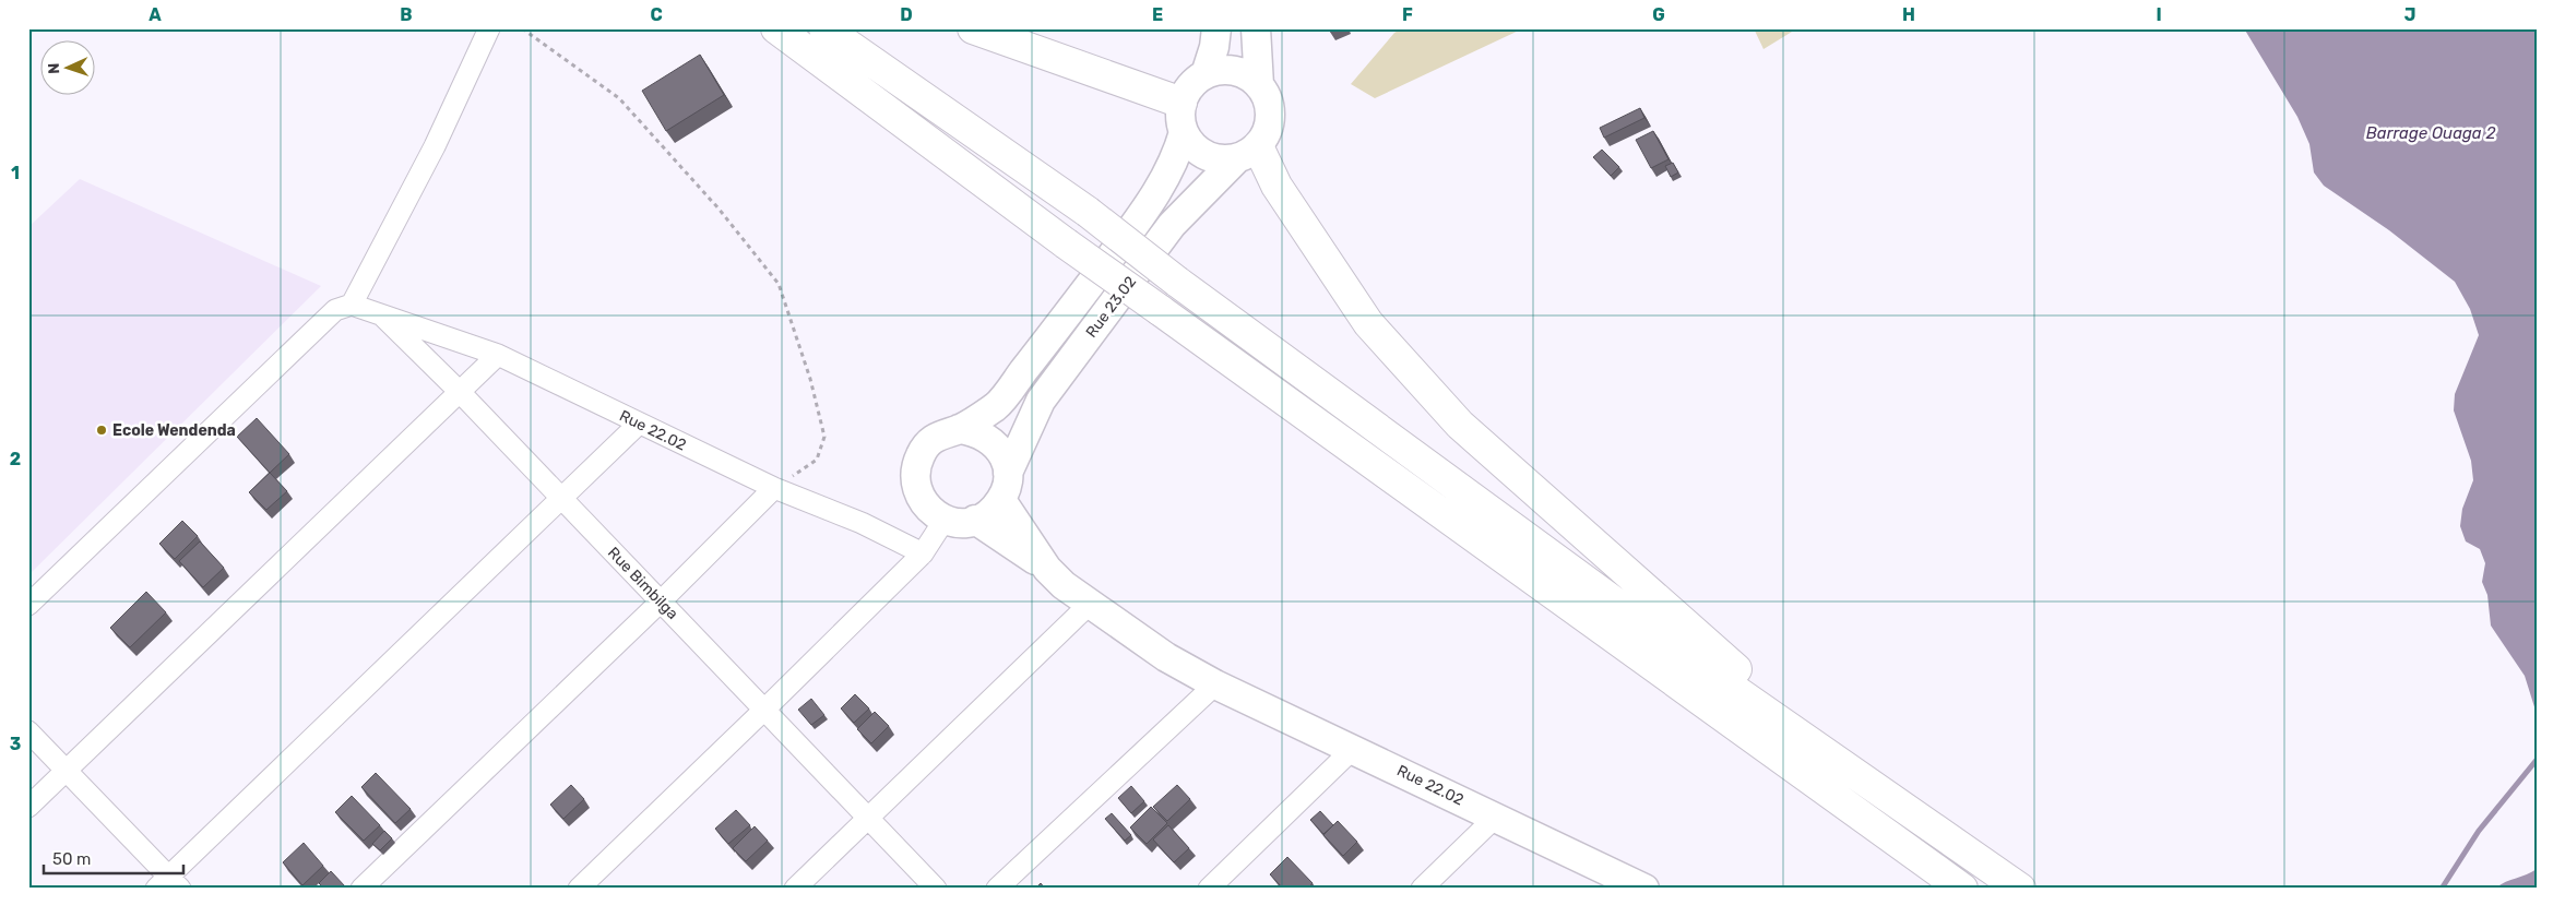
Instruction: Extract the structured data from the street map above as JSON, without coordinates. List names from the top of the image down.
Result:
{
  "streets": {
    "street": ["Rue 23.02", "Rue 22.02", "Rue Bimbilga"]
  },
  "crossings": [
    ["Rue 22.02", "Rue Bimbilga"]
  ],
  "water": ["Barrage Ouaga 2"],
  "places": ["Ecole Wendenda"],
  "scale_bar": "50 m",
  "north": "left",
  "grid": {
    "columns": [
      "A",
      "B",
      "C",
      "D",
      "E",
      "F",
      "G",
      "H",
      "I",
      "J"
    ],
    "rows": ["1", "2", "3"]
  }
}
